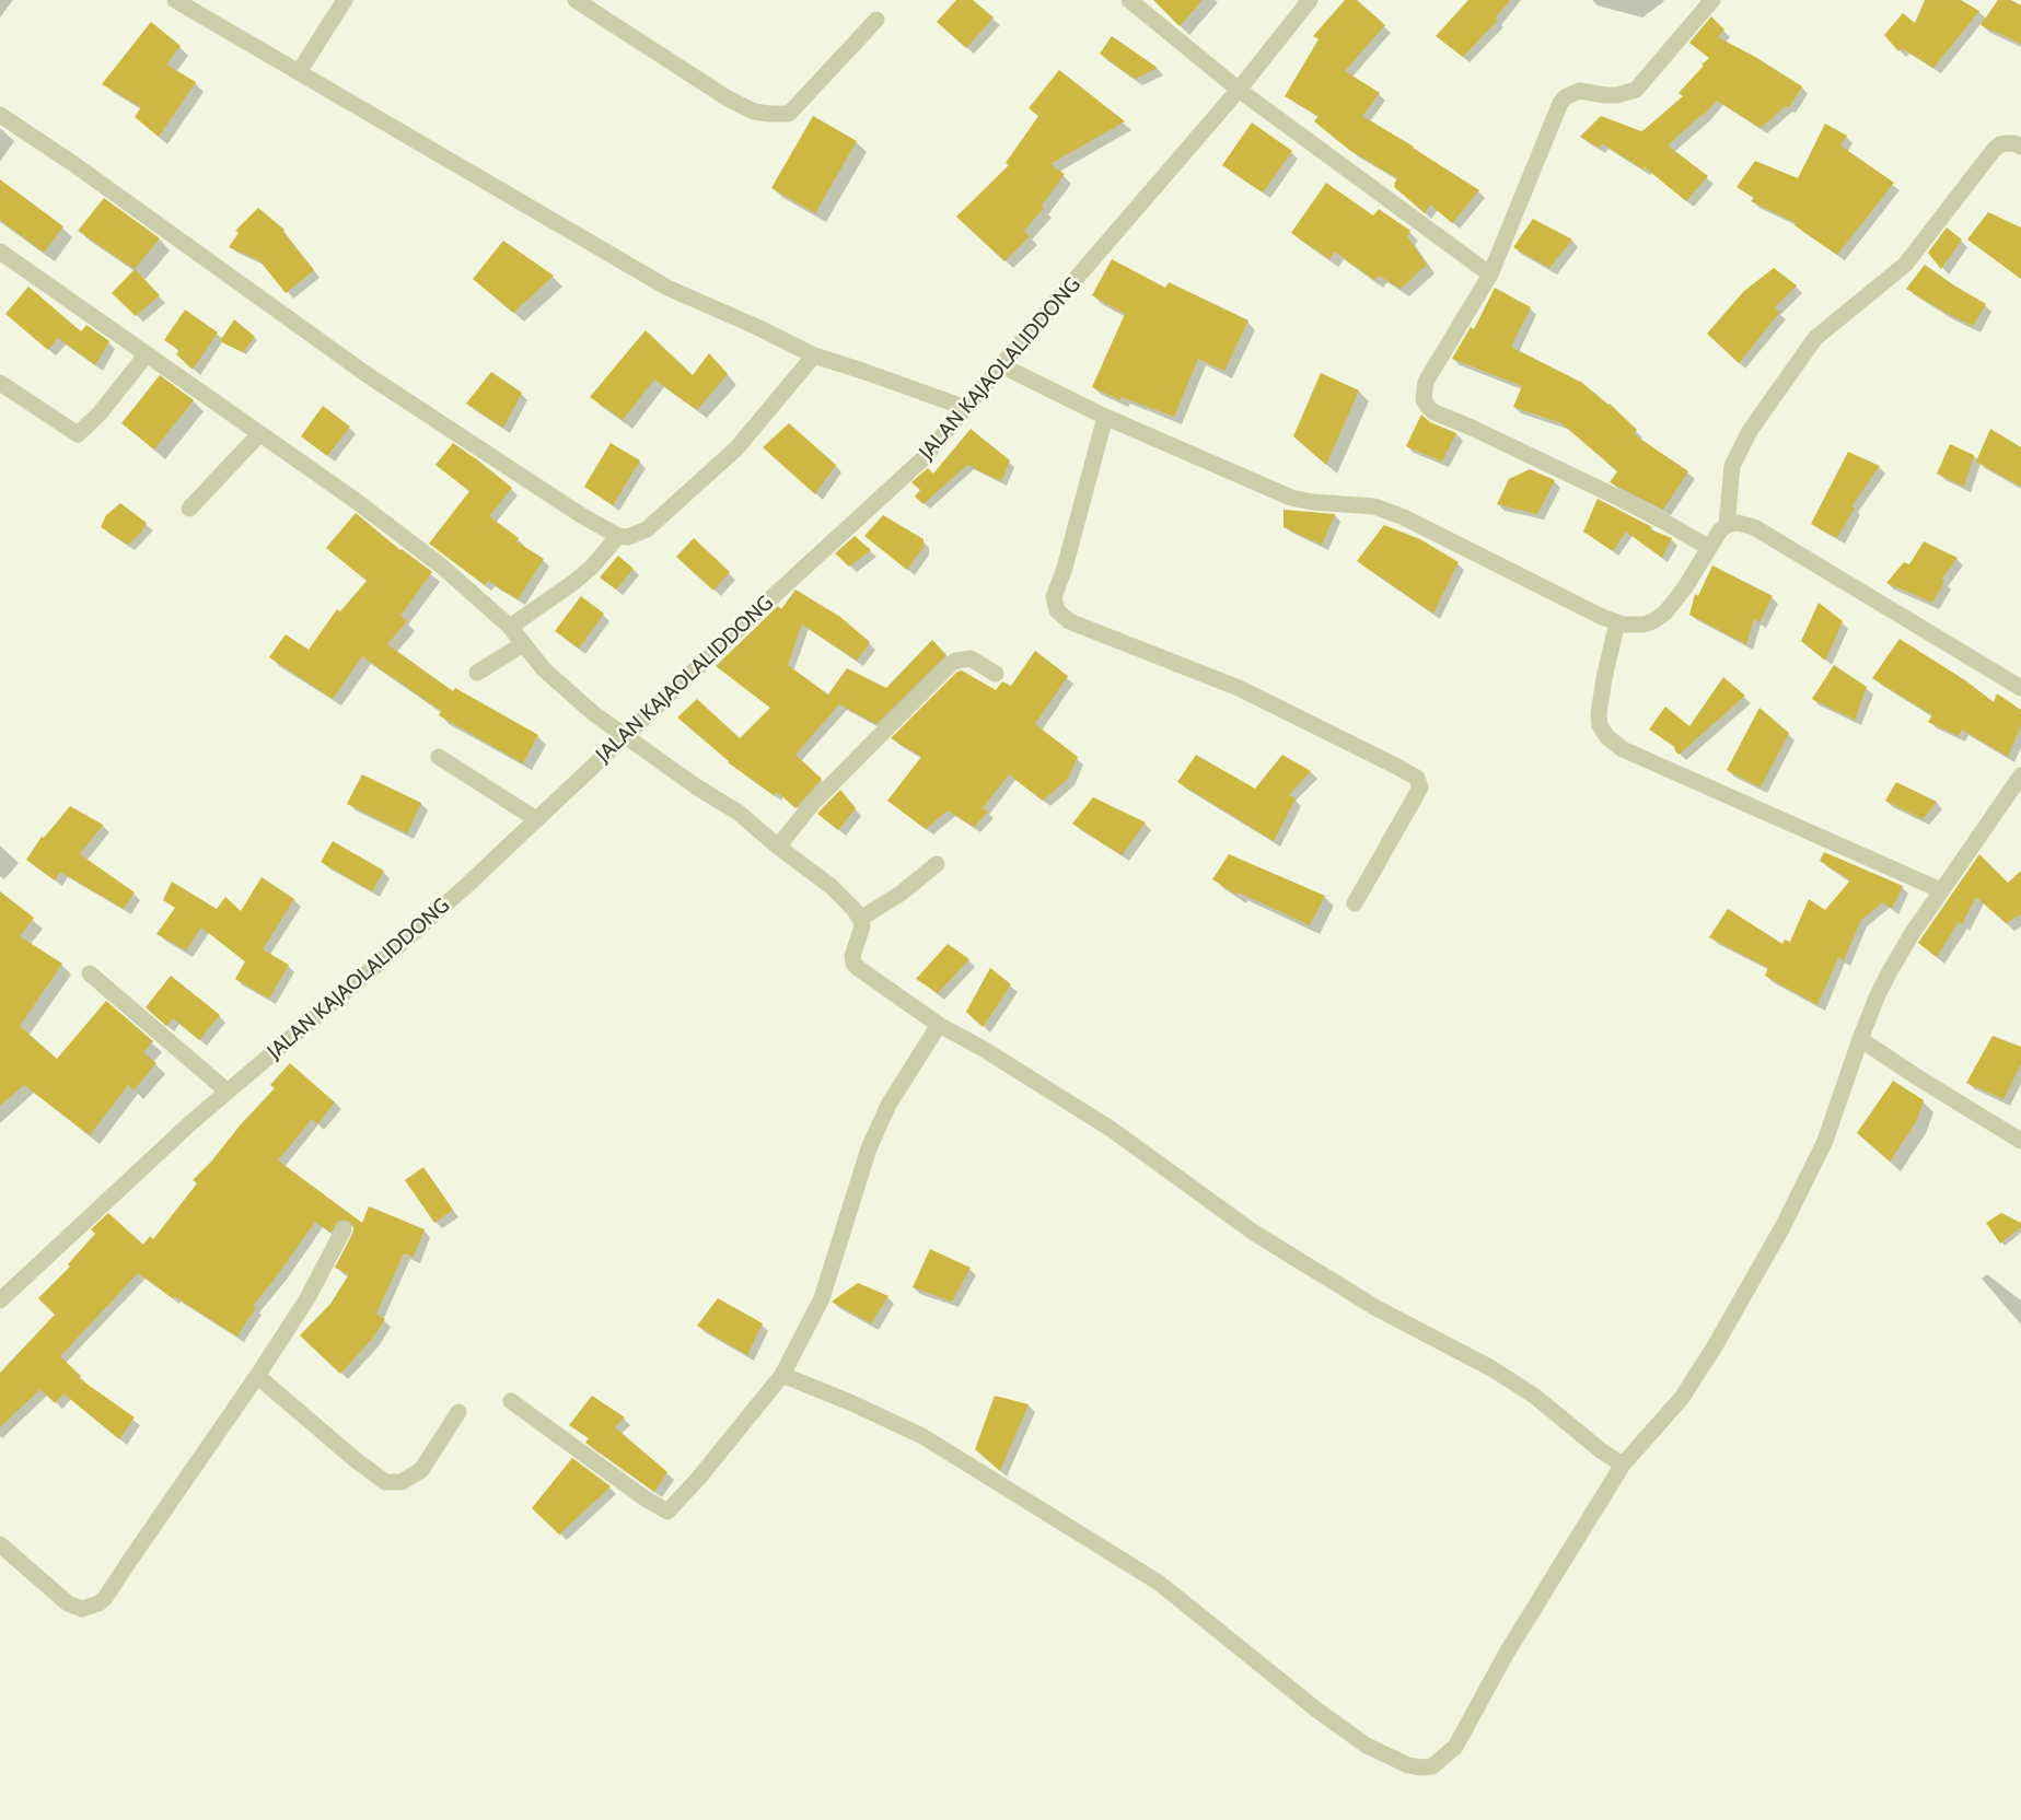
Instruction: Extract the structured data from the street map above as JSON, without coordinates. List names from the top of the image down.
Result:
{
  "streets": {
    "street": ["JALAN KAJAOLALIDDONG"]
  }
}
